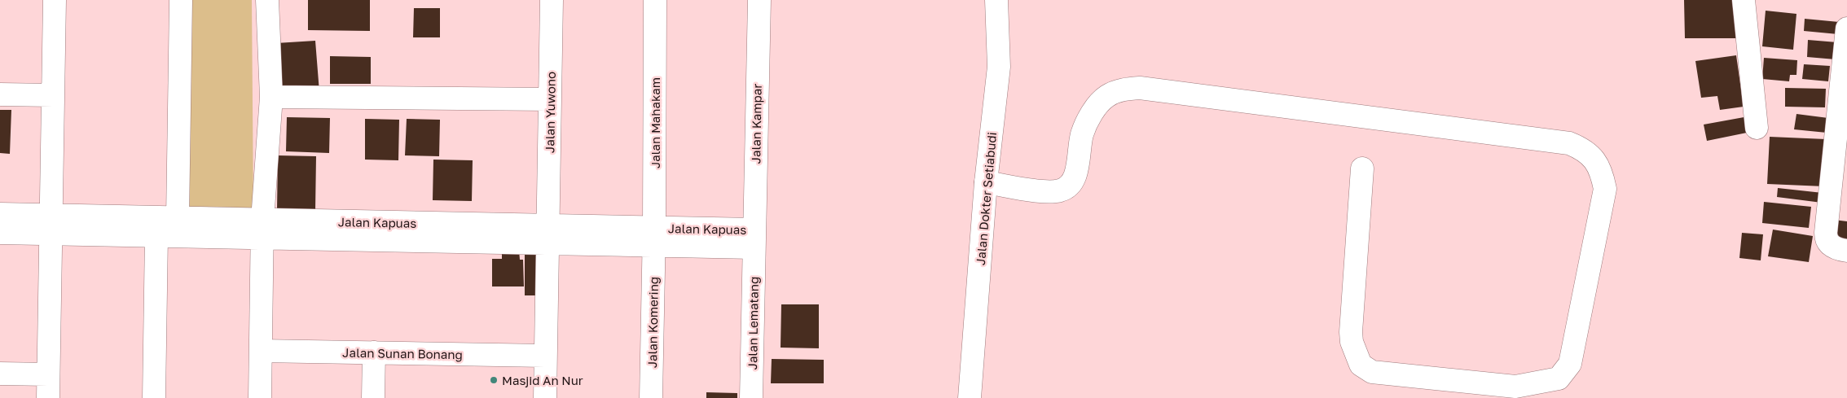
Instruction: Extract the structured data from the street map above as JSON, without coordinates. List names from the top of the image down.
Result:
{
  "streets": {
    "main road": [
      "Jalan Yuwono",
      "Jalan Mahakam",
      "Jalan Kampar",
      "Jalan Dokter Setiabudi",
      "Jalan Kapuas",
      "Jalan Komering",
      "Jalan Lematang",
      "Jalan Sunan Bonang"
    ]
  },
  "crossings": [
    ["Jalan Yuwono", "Jalan Kapuas"],
    ["Jalan Yuwono", "Jalan Sunan Bonang"],
    ["Jalan Mahakam", "Jalan Kapuas"],
    ["Jalan Mahakam", "Jalan Komering"],
    ["Jalan Kampar", "Jalan Kapuas"],
    ["Jalan Kampar", "Jalan Lematang"],
    ["Jalan Kapuas", "Jalan Komering"],
    ["Jalan Kapuas", "Jalan Lematang"]
  ],
  "places": ["Masjid An Nur"]
}
